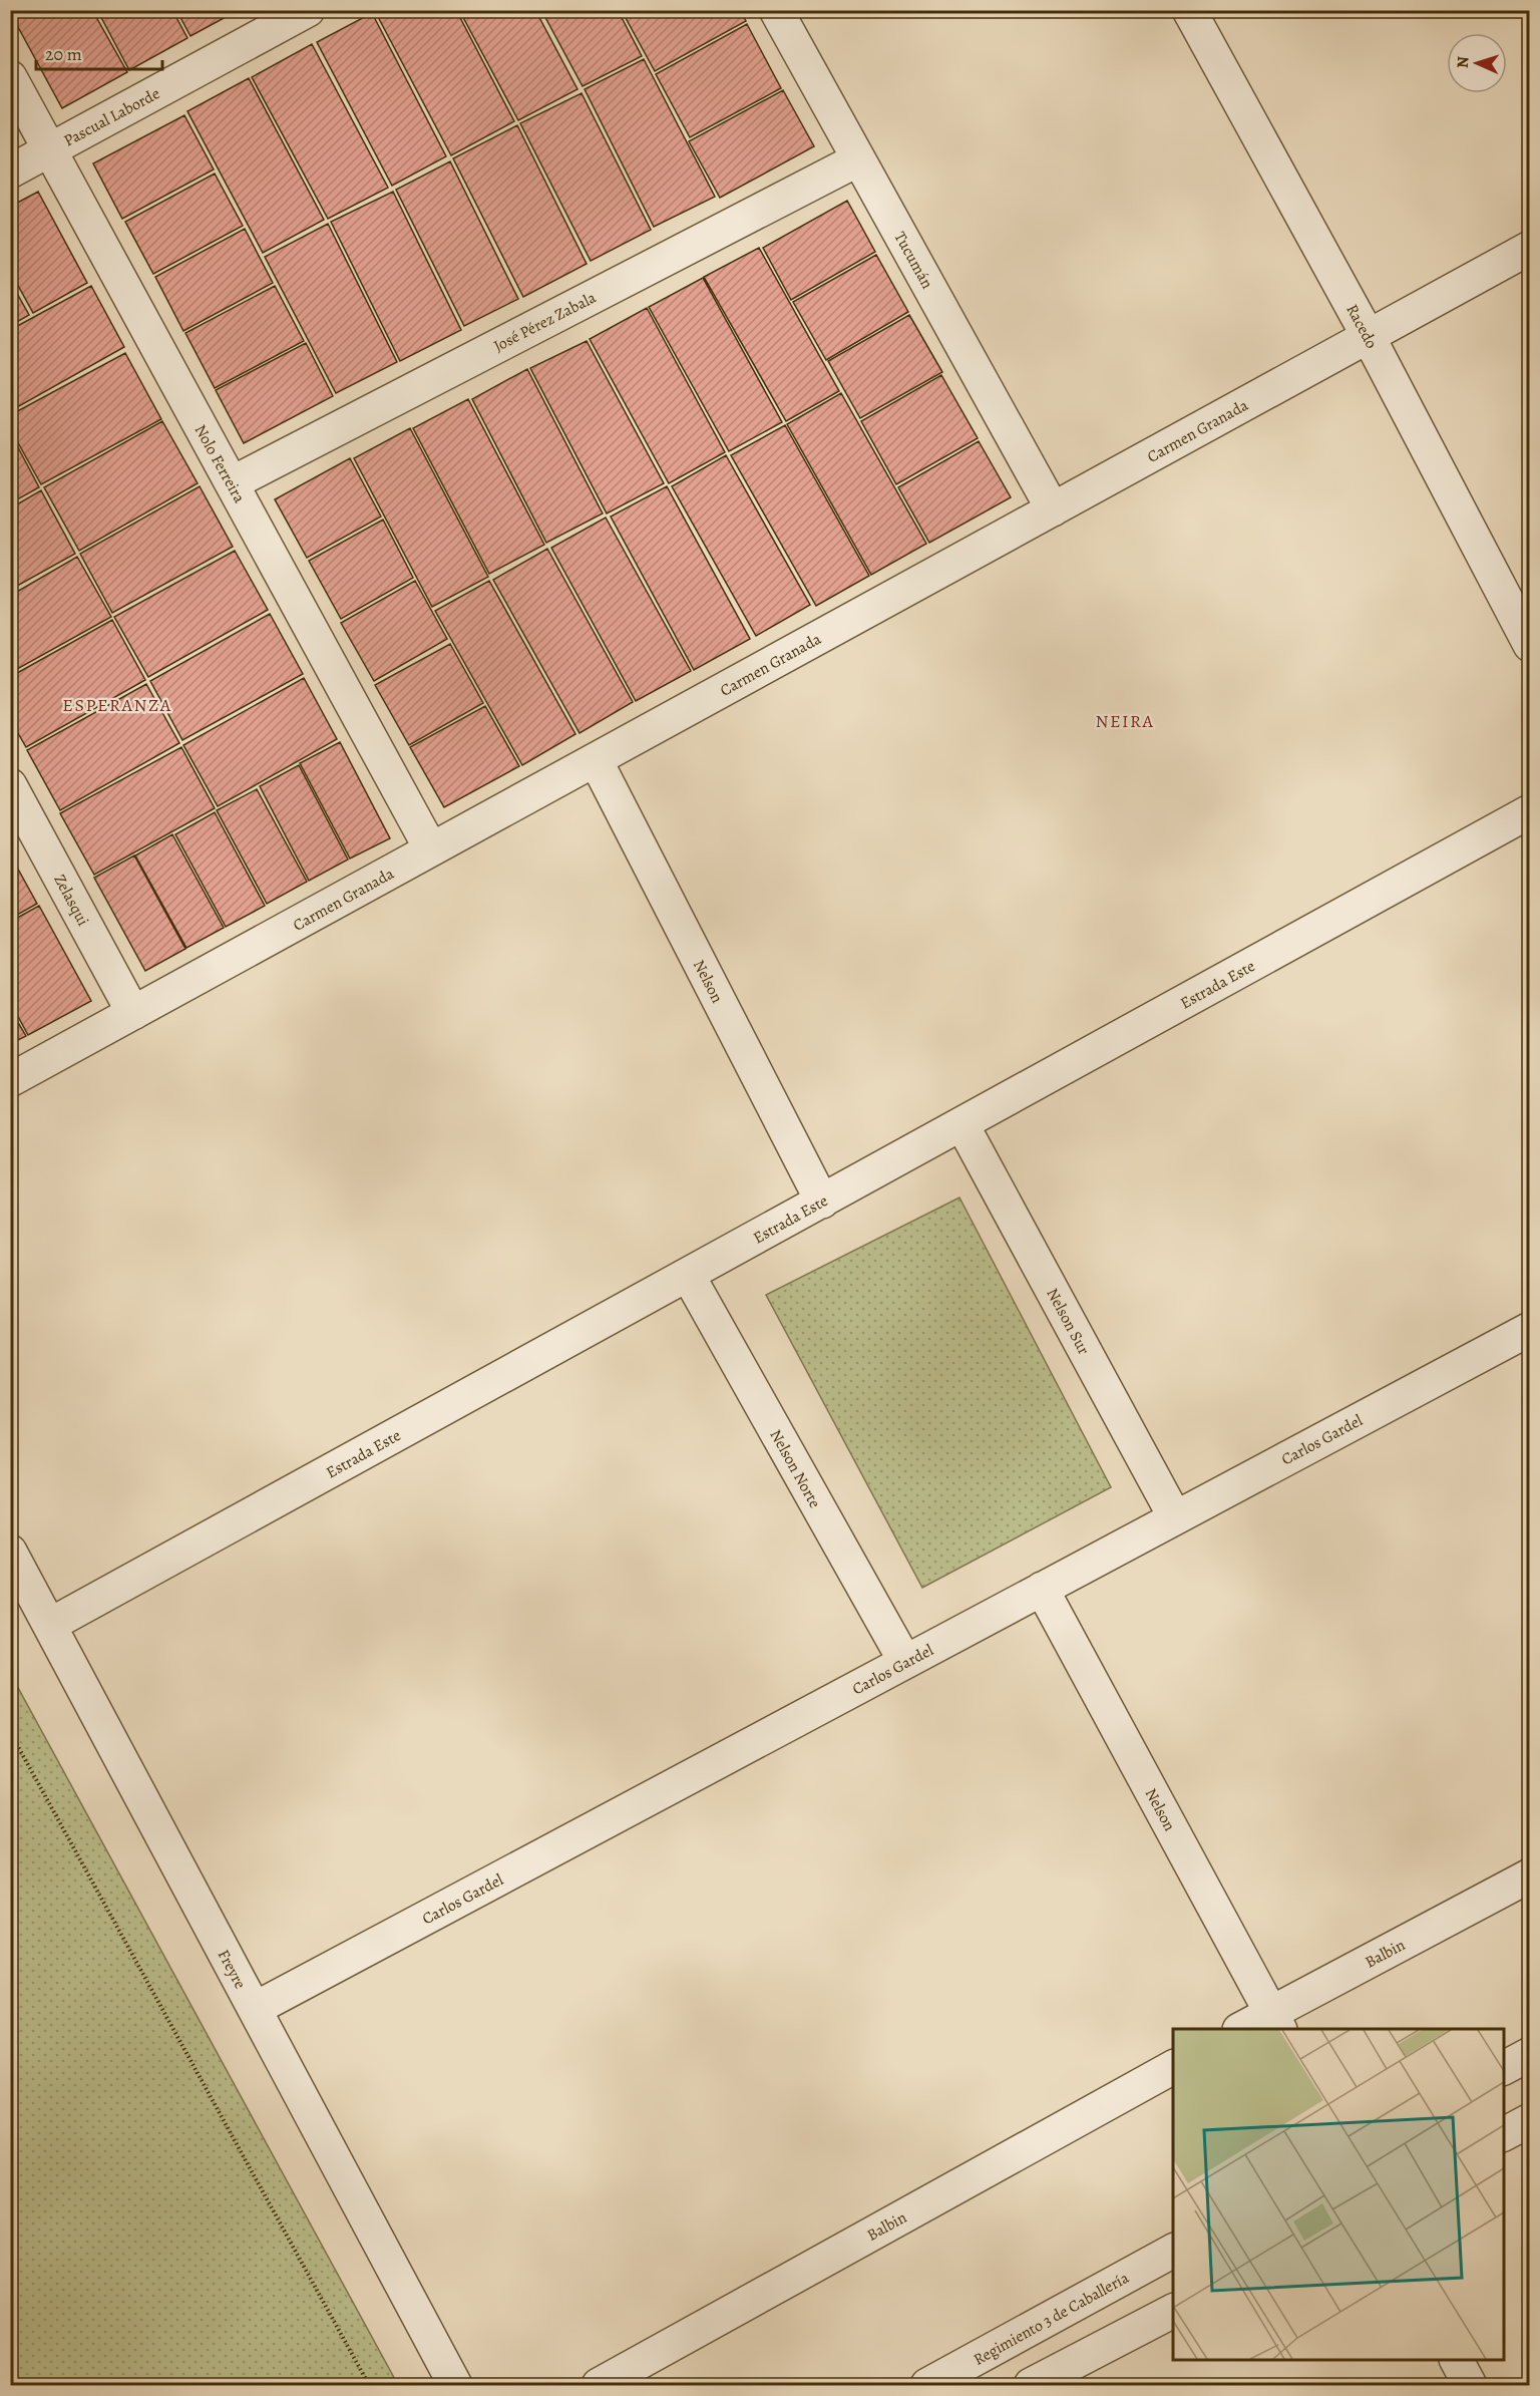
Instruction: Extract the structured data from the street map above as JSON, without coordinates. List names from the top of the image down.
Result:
{
  "streets": {
    "street": [
      "Pascual Laborde",
      "Tucumán",
      "José Pérez Zabala",
      "Racedo",
      "Carmen Granada",
      "Nolo Ferreira",
      "Zelasqui",
      "Nelson",
      "Estrada Este",
      "Nelson Sur",
      "Carlos Gardel",
      "Nelson Norte",
      "Balbin",
      "Freyre",
      "Regimiento 3 de Caballería"
    ]
  },
  "crossings": [
    ["Pascual Laborde", "Nolo Ferreira"],
    ["Tucumán", "José Pérez Zabala"],
    ["Tucumán", "Carmen Granada"],
    ["José Pérez Zabala", "Nolo Ferreira"],
    ["Racedo", "Carmen Granada"],
    ["Carmen Granada", "Nolo Ferreira"],
    ["Carmen Granada", "Zelasqui"],
    ["Carmen Granada", "Nelson"],
    ["Nelson", "Estrada Este"],
    ["Nelson", "Carlos Gardel"],
    ["Nelson", "Balbin"],
    ["Estrada Este", "Nelson Sur"],
    ["Estrada Este", "Nelson Norte"],
    ["Estrada Este", "Freyre"],
    ["Nelson Sur", "Carlos Gardel"],
    ["Carlos Gardel", "Nelson Norte"],
    ["Carlos Gardel", "Freyre"]
  ],
  "districts": ["ESPERANZA", "NEIRA"],
  "scale_bar": "20 m",
  "north": "left"
}
